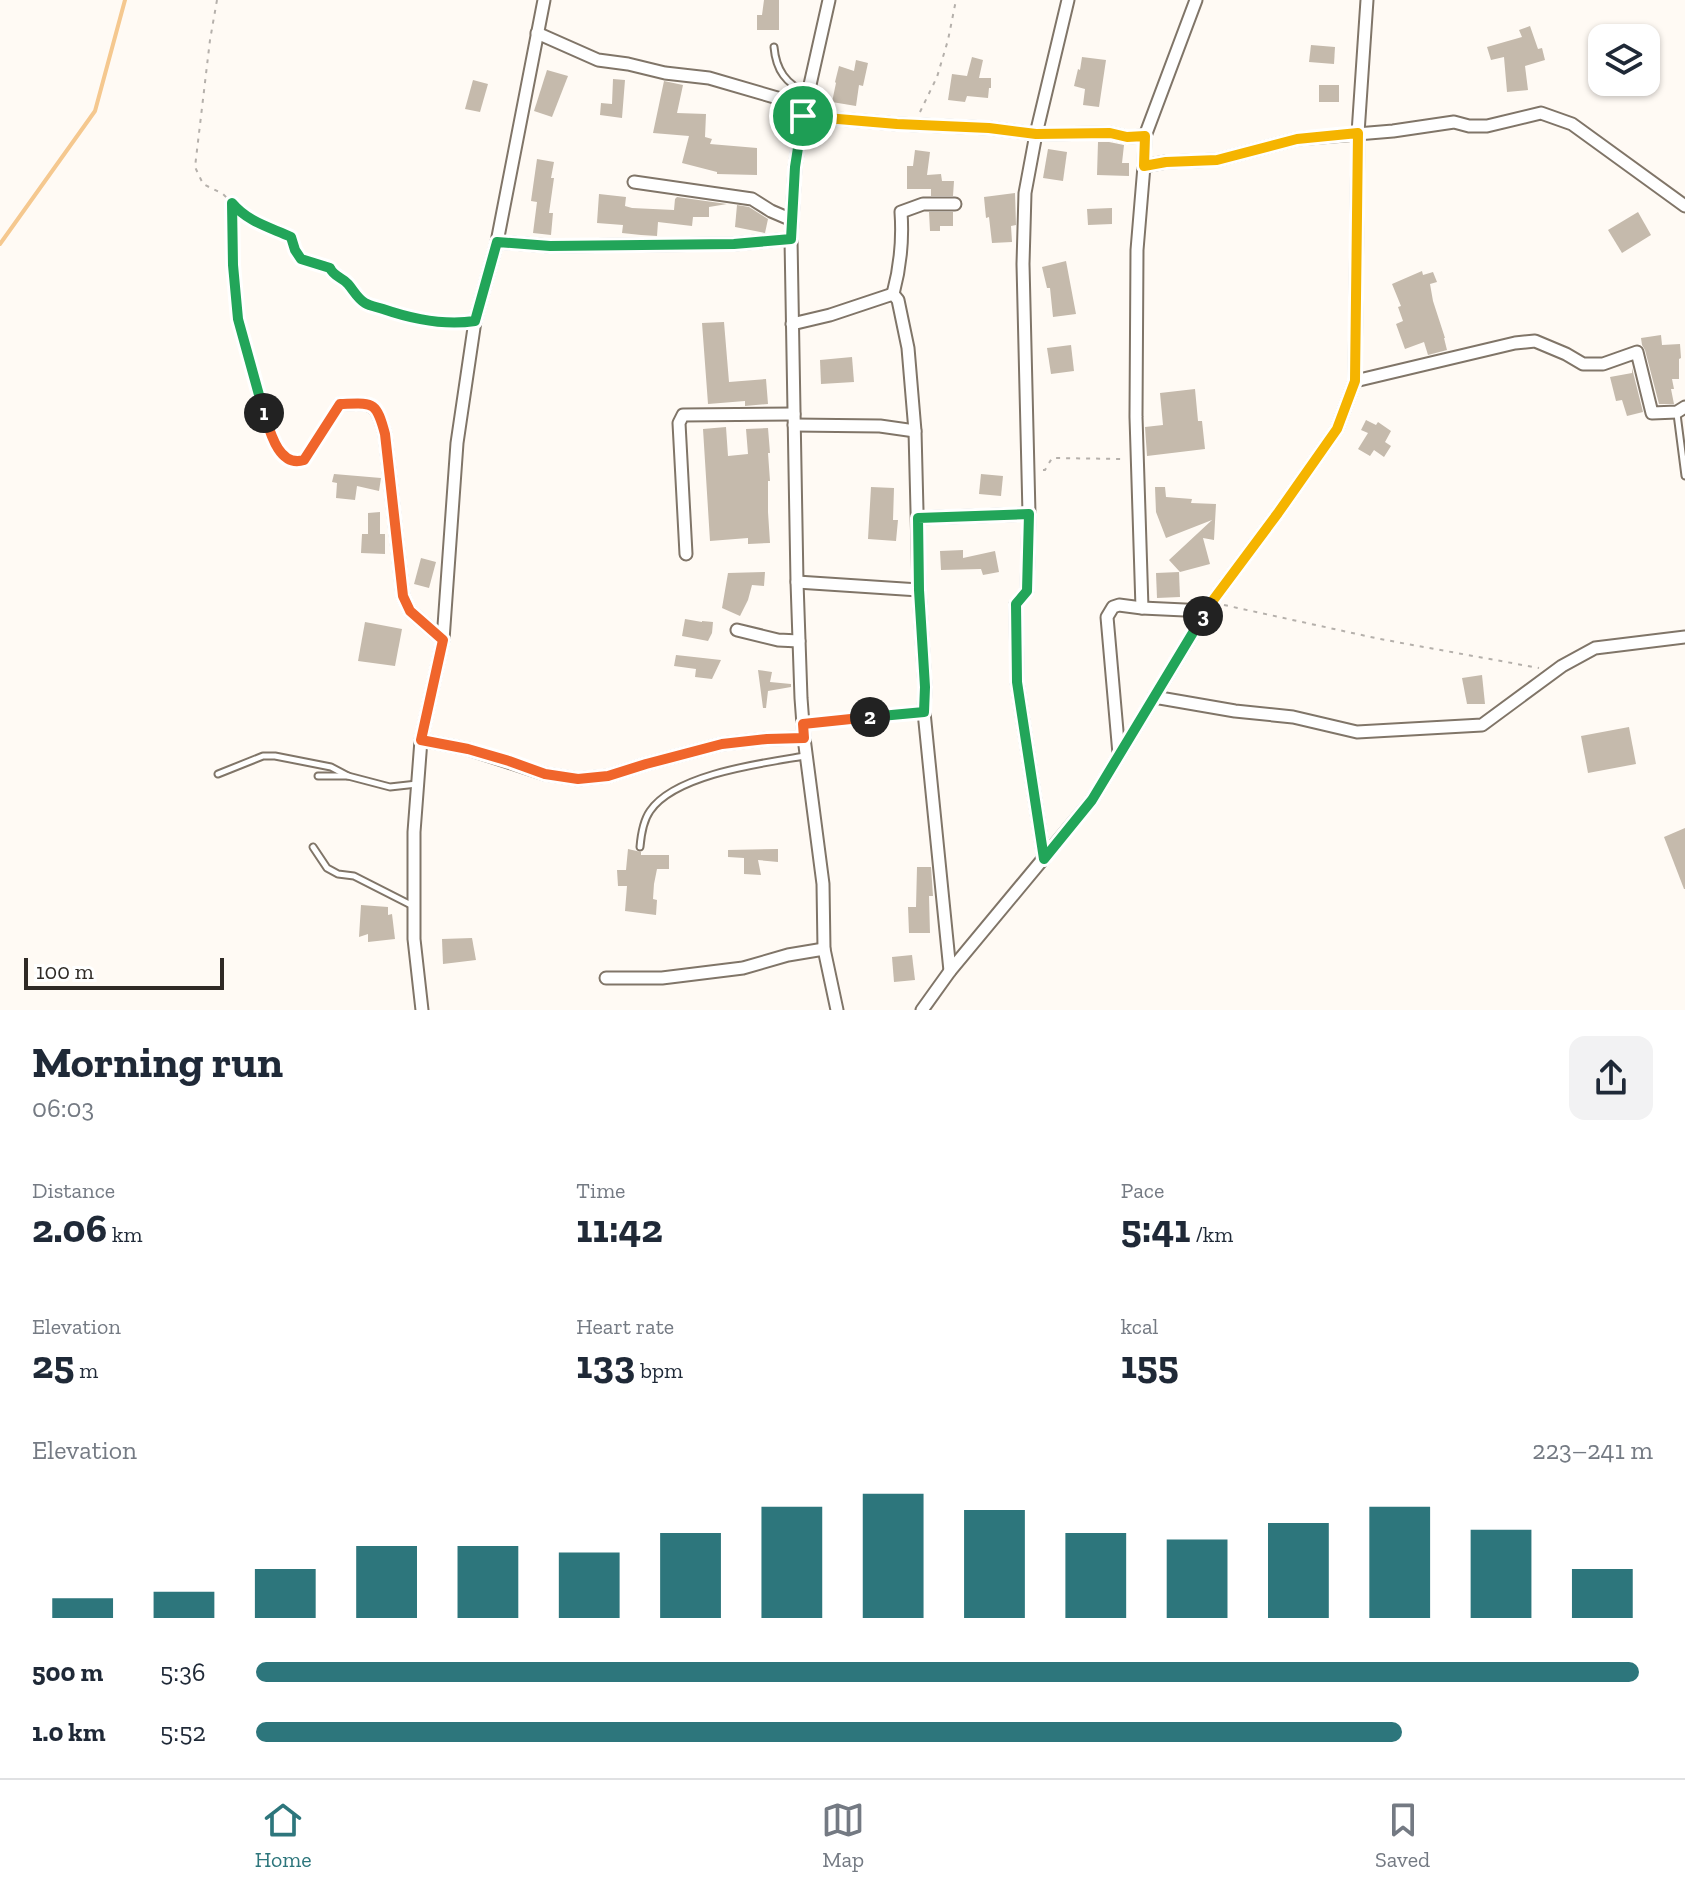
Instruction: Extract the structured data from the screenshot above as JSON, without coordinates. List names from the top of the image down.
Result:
{
  "scale_bar": "100 m",
  "page": {
    "pins": ["1", "3", "2"],
    "scale": "100 m",
    "heading": ["Morning run", "06:03"],
    "stats": [
      ["Distance", "2.06 km"],
      ["Time", "11:42"],
      ["Pace", "5:41 /km"],
      ["Elevation", "25 m"],
      ["Heart rate", "133 bpm"],
      ["kcal", "155"]
    ],
    "chart": ["Elevation", "223–241 m"],
    "list": [
      {
        "name": "500 m",
        "note": "5:36"
      },
      {
        "name": "1.0 km",
        "note": "5:52"
      }
    ],
    "tabs": ["Home", "Map", "Saved"]
  }
}
